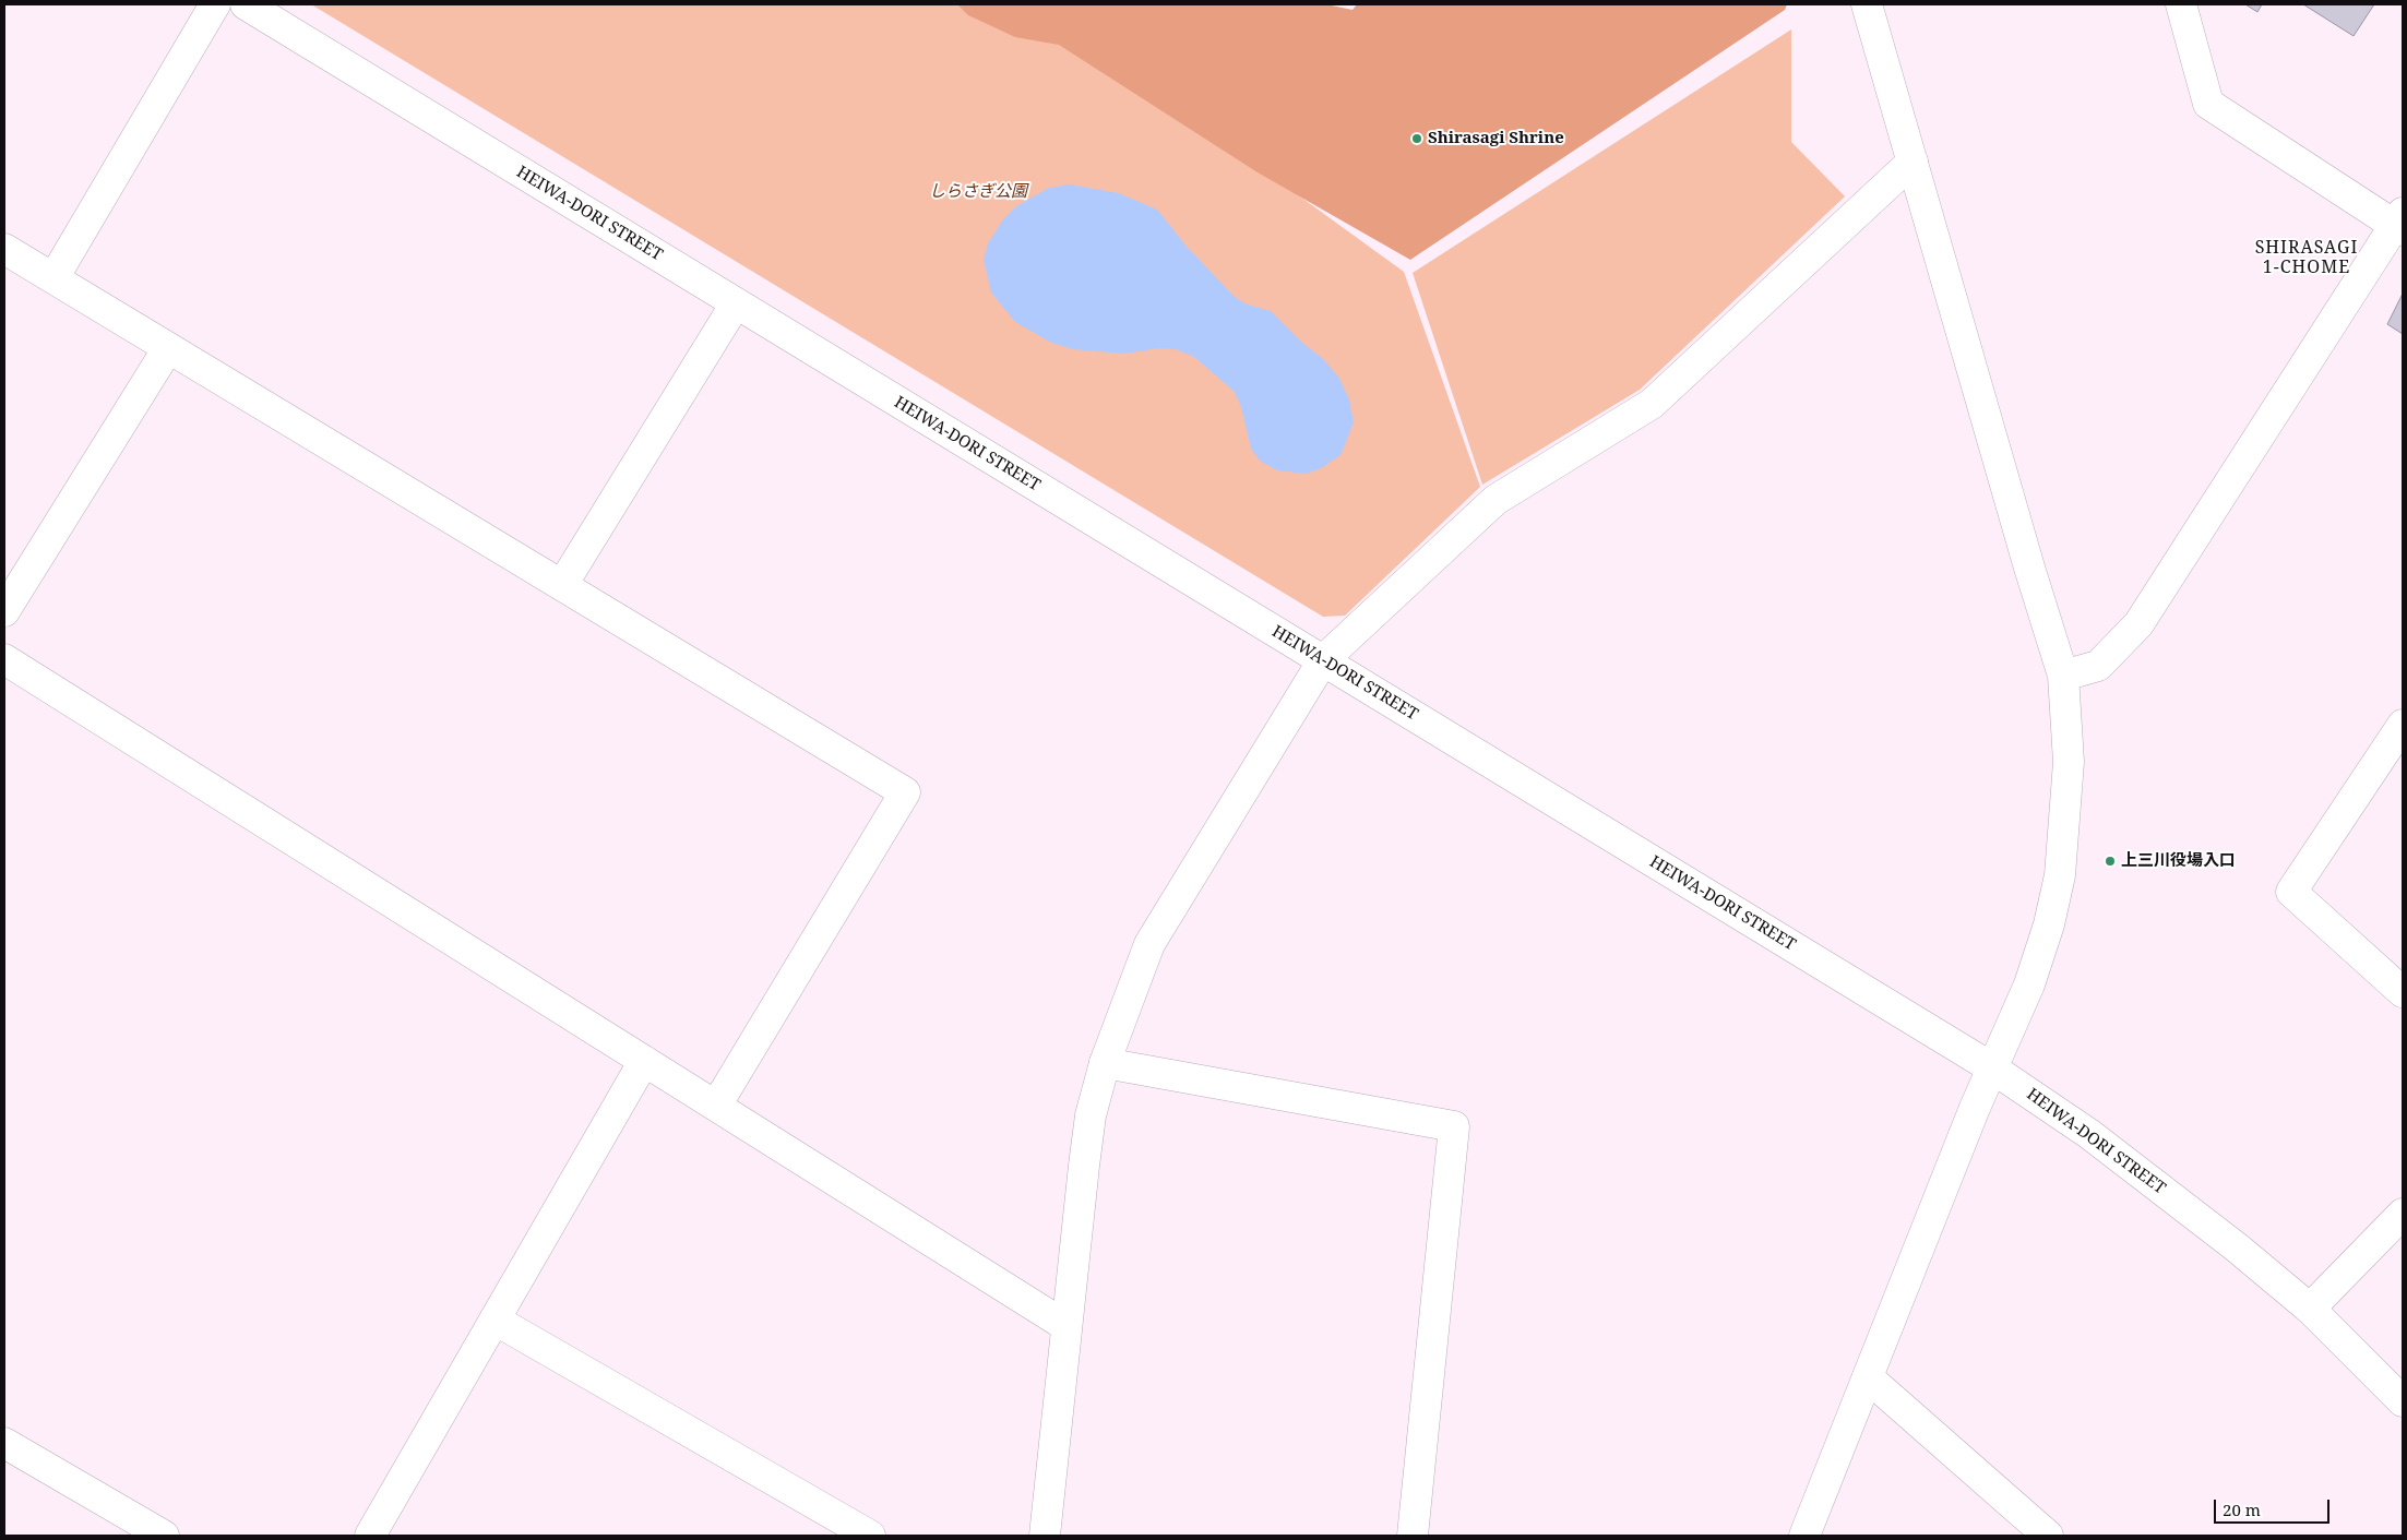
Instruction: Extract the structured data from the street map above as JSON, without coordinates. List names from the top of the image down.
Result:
{
  "streets": {
    "street": ["HEIWA-DORI STREET"]
  },
  "districts": ["SHIRASAGI 1-CHOME"],
  "parks": ["しらさぎ公園"],
  "places": ["Shirasagi Shrine", "上三川役場入口"],
  "scale_bar": "20 m"
}
